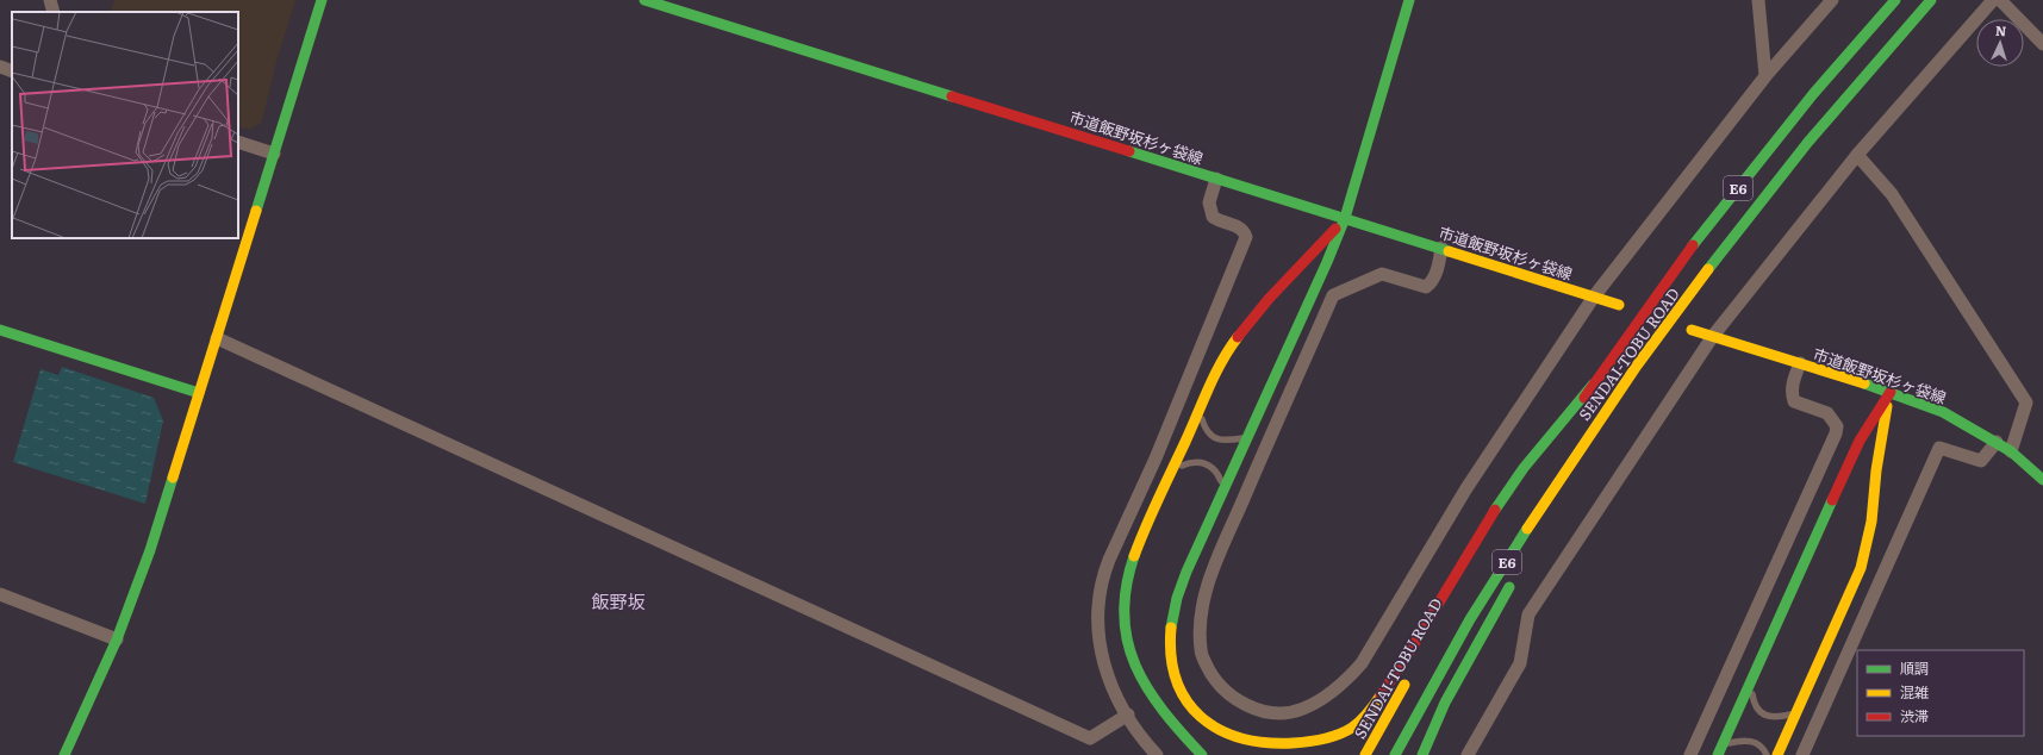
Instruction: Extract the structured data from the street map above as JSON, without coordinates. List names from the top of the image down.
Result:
{
  "streets": {
    "main road": ["市道飯野坂杉ヶ袋線", "E6", "SENDAI-TOBU ROAD"]
  },
  "districts": ["飯野坂"],
  "legend": ["順調", "混雑", "渋滞"],
  "north": "top"
}
